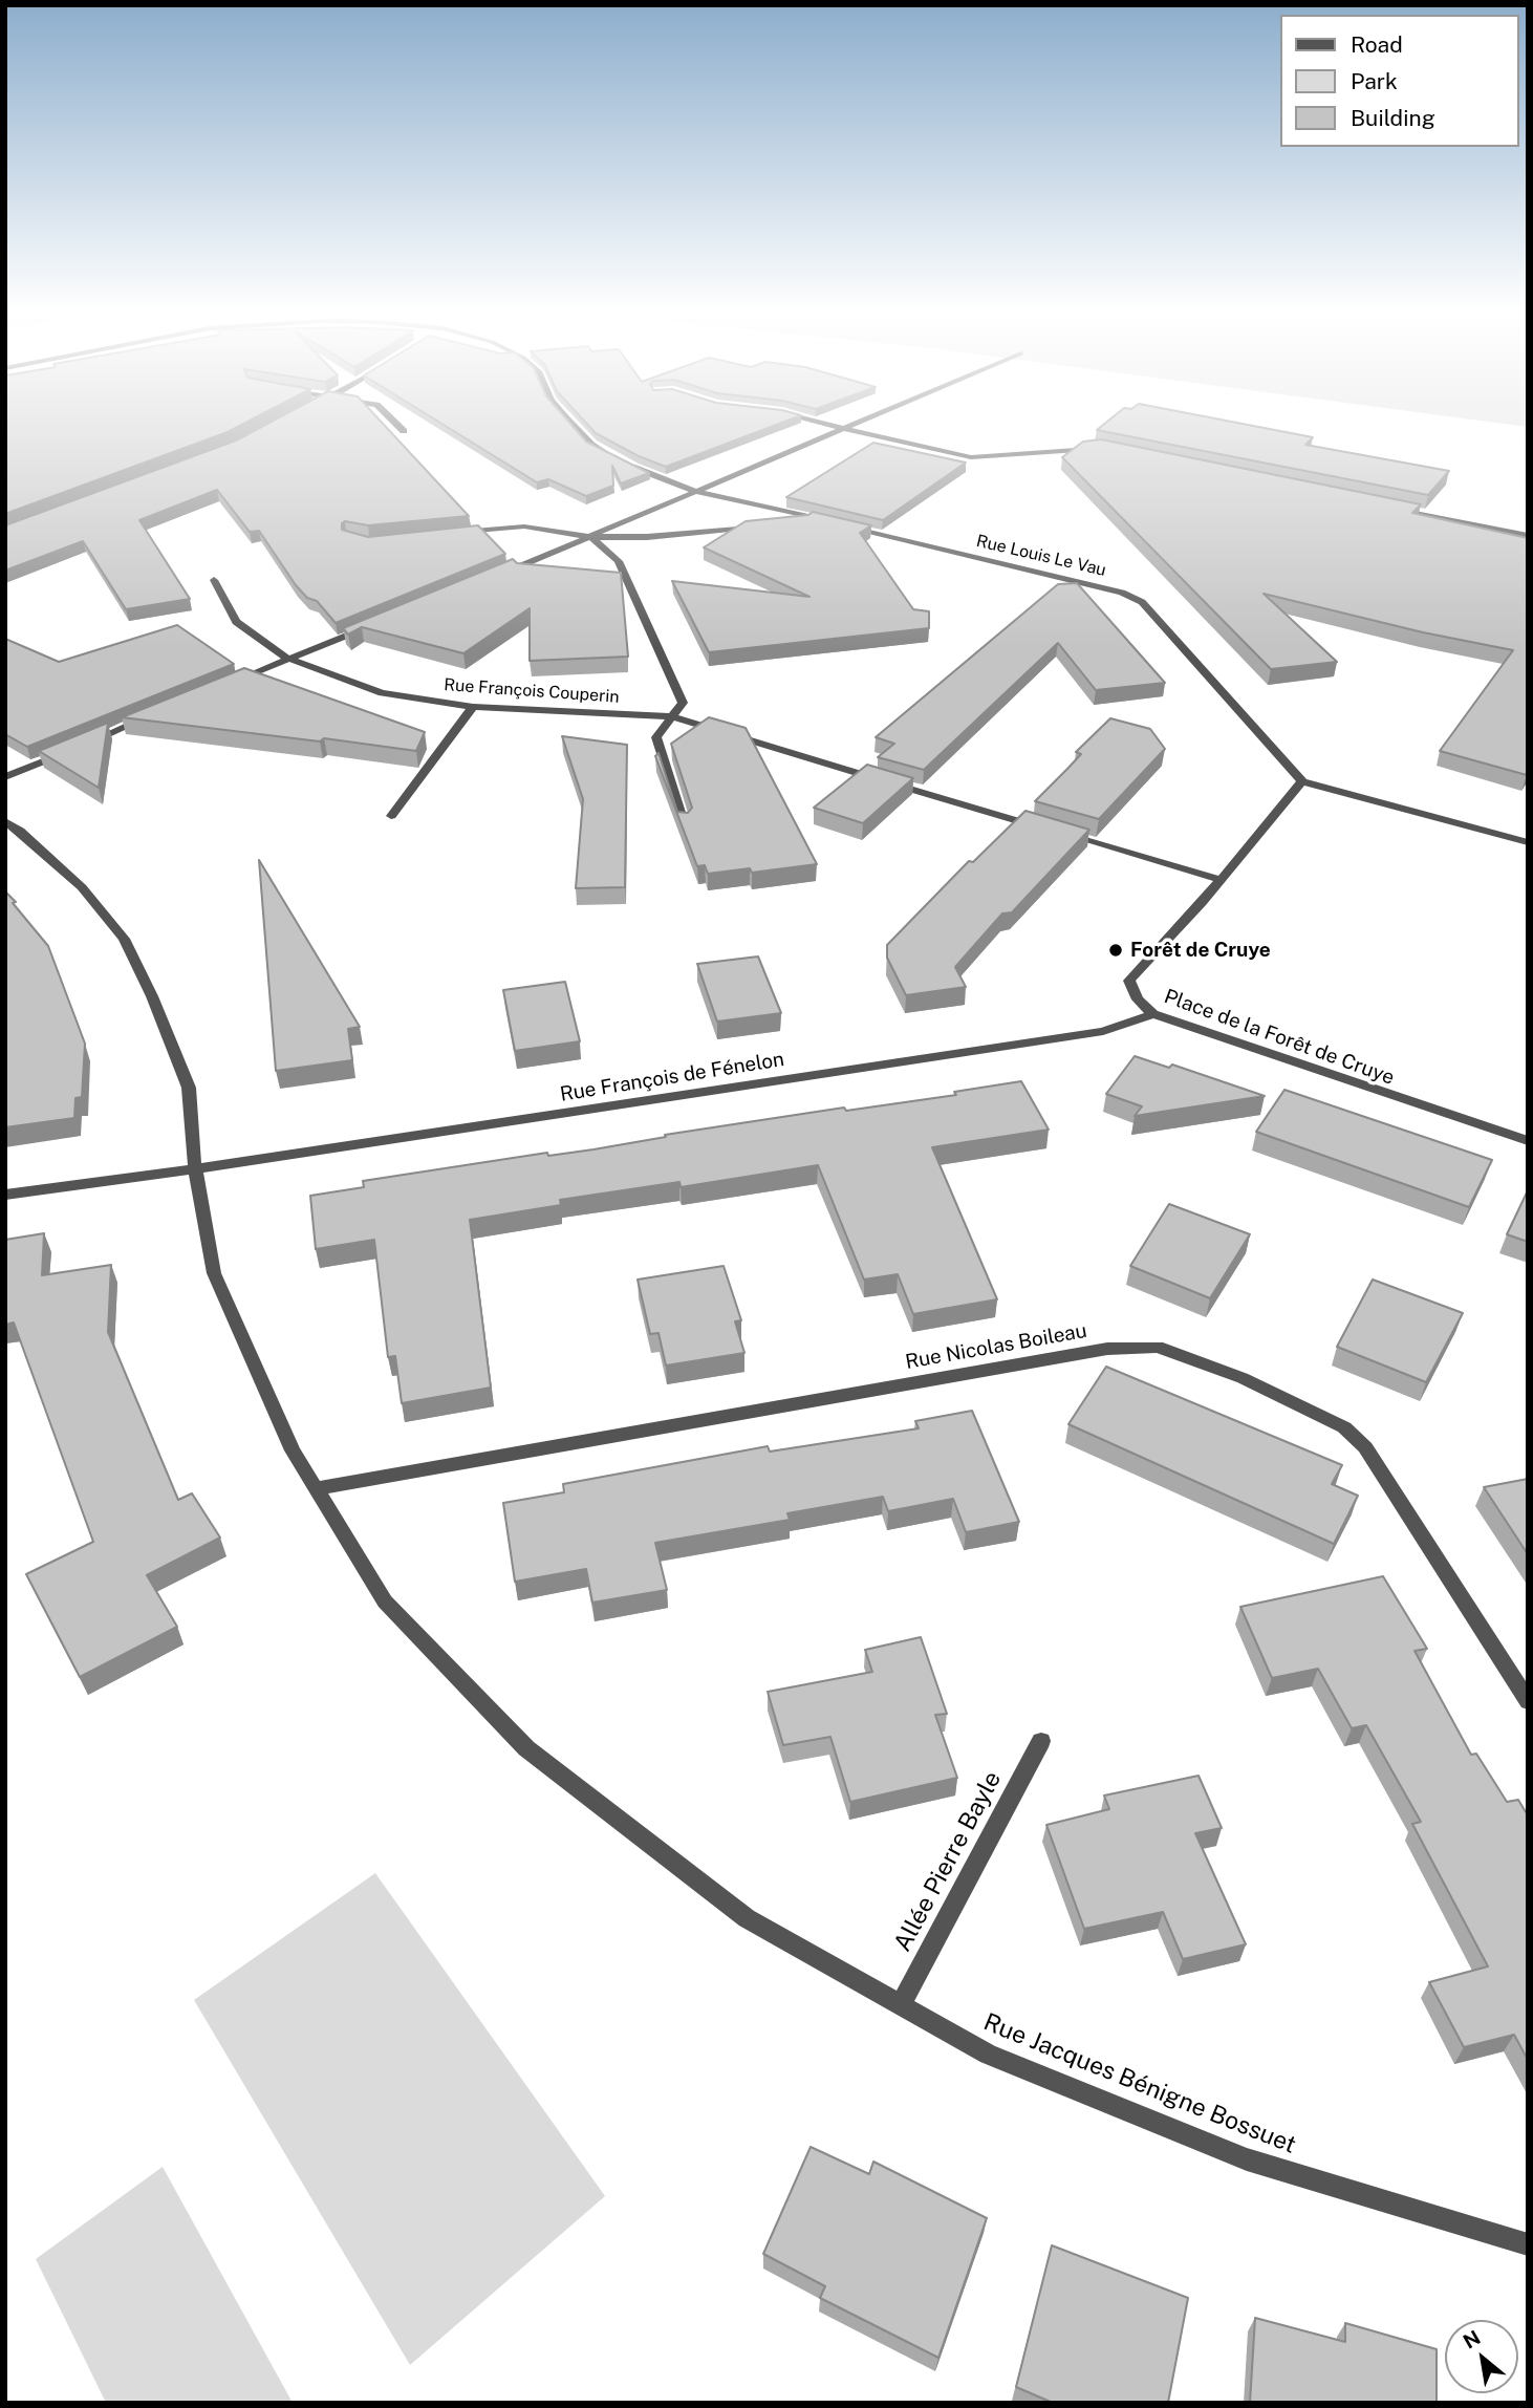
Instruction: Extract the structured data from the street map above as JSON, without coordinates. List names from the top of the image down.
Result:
{
  "streets": {
    "street": [
      "Rue Louis Le Vau",
      "Rue François Couperin",
      "Place de la Forêt de Cruye",
      "Rue François de Fénelon",
      "Rue Nicolas Boileau",
      "Allée Pierre Bayle",
      "Rue Jacques Bénigne Bossuet"
    ]
  },
  "crossings": [
    ["Rue Louis Le Vau", "Place de la Forêt de Cruye"],
    ["Place de la Forêt de Cruye", "Rue François de Fénelon"],
    ["Rue François de Fénelon", "Rue Jacques Bénigne Bossuet"],
    ["Rue Nicolas Boileau", "Rue Jacques Bénigne Bossuet"],
    ["Allée Pierre Bayle", "Rue Jacques Bénigne Bossuet"]
  ],
  "places": ["Forêt de Cruye"],
  "legend": ["Road", "Park", "Building"],
  "north": "top left"
}
